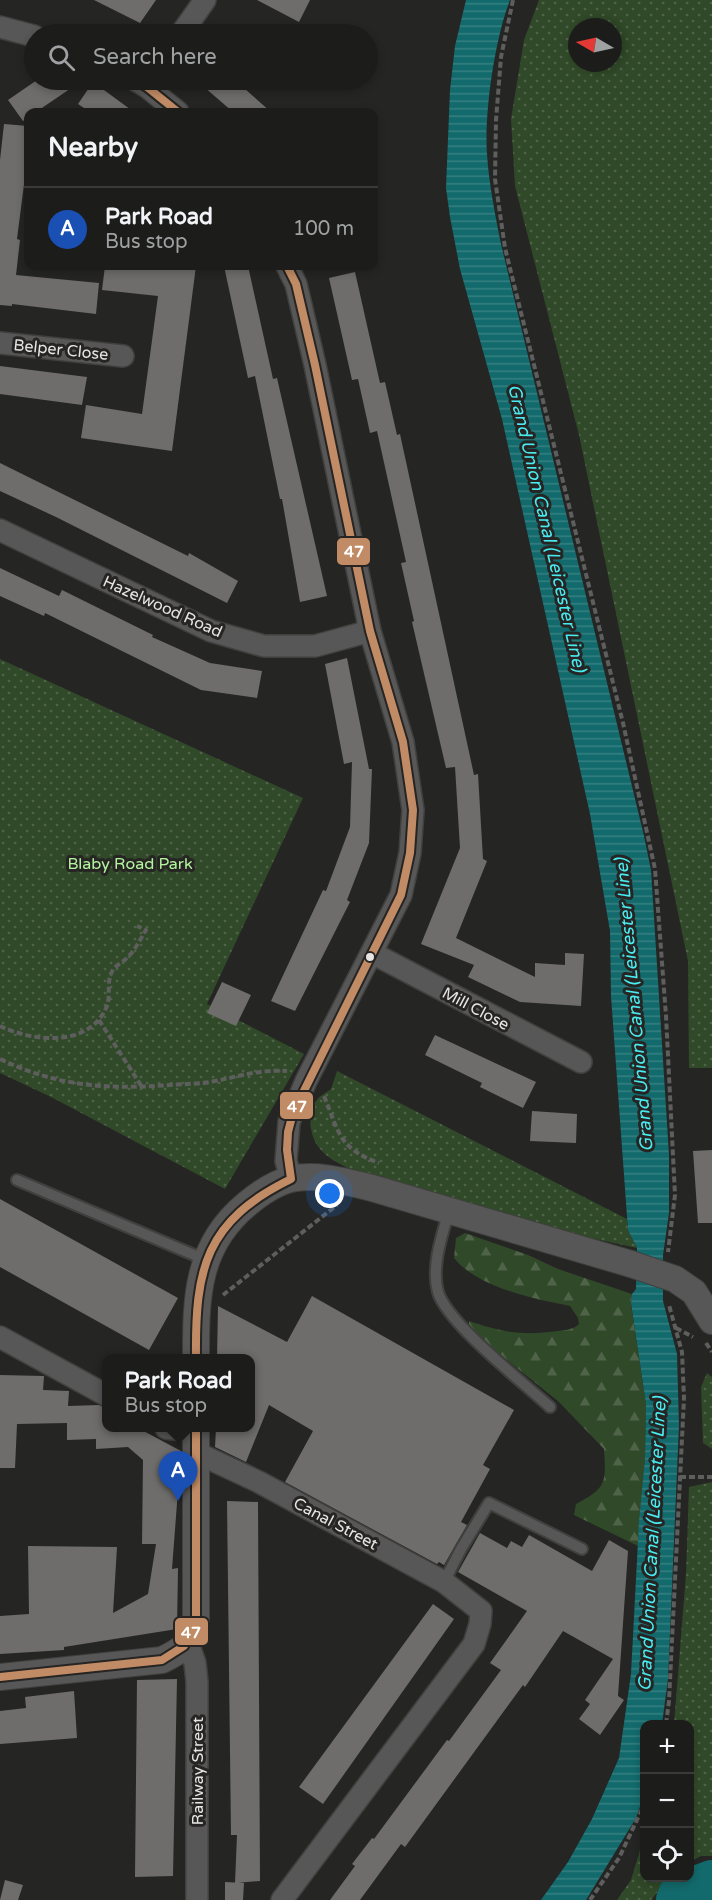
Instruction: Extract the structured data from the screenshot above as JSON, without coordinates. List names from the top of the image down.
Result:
{
  "streets": {
    "street": [
      "Belper Close",
      "Hazelwood Road",
      "Mill Close",
      "Canal Street",
      "Railway Street"
    ]
  },
  "water": ["Grand Union Canal (Leicester Line)"],
  "parks": ["Blaby Road Park"],
  "lines": ["transit line 47"],
  "north": "left",
  "page": {
    "search": "Search here",
    "heading": "Nearby",
    "list": [
      {
        "mark": "A",
        "name": "Park Road",
        "note": "Bus stop",
        "value": "100 m"
      }
    ],
    "popup": ["Park Road", "Bus stop"],
    "pins": "A",
    "map_buttons": ["+", "−"]
  }
}
